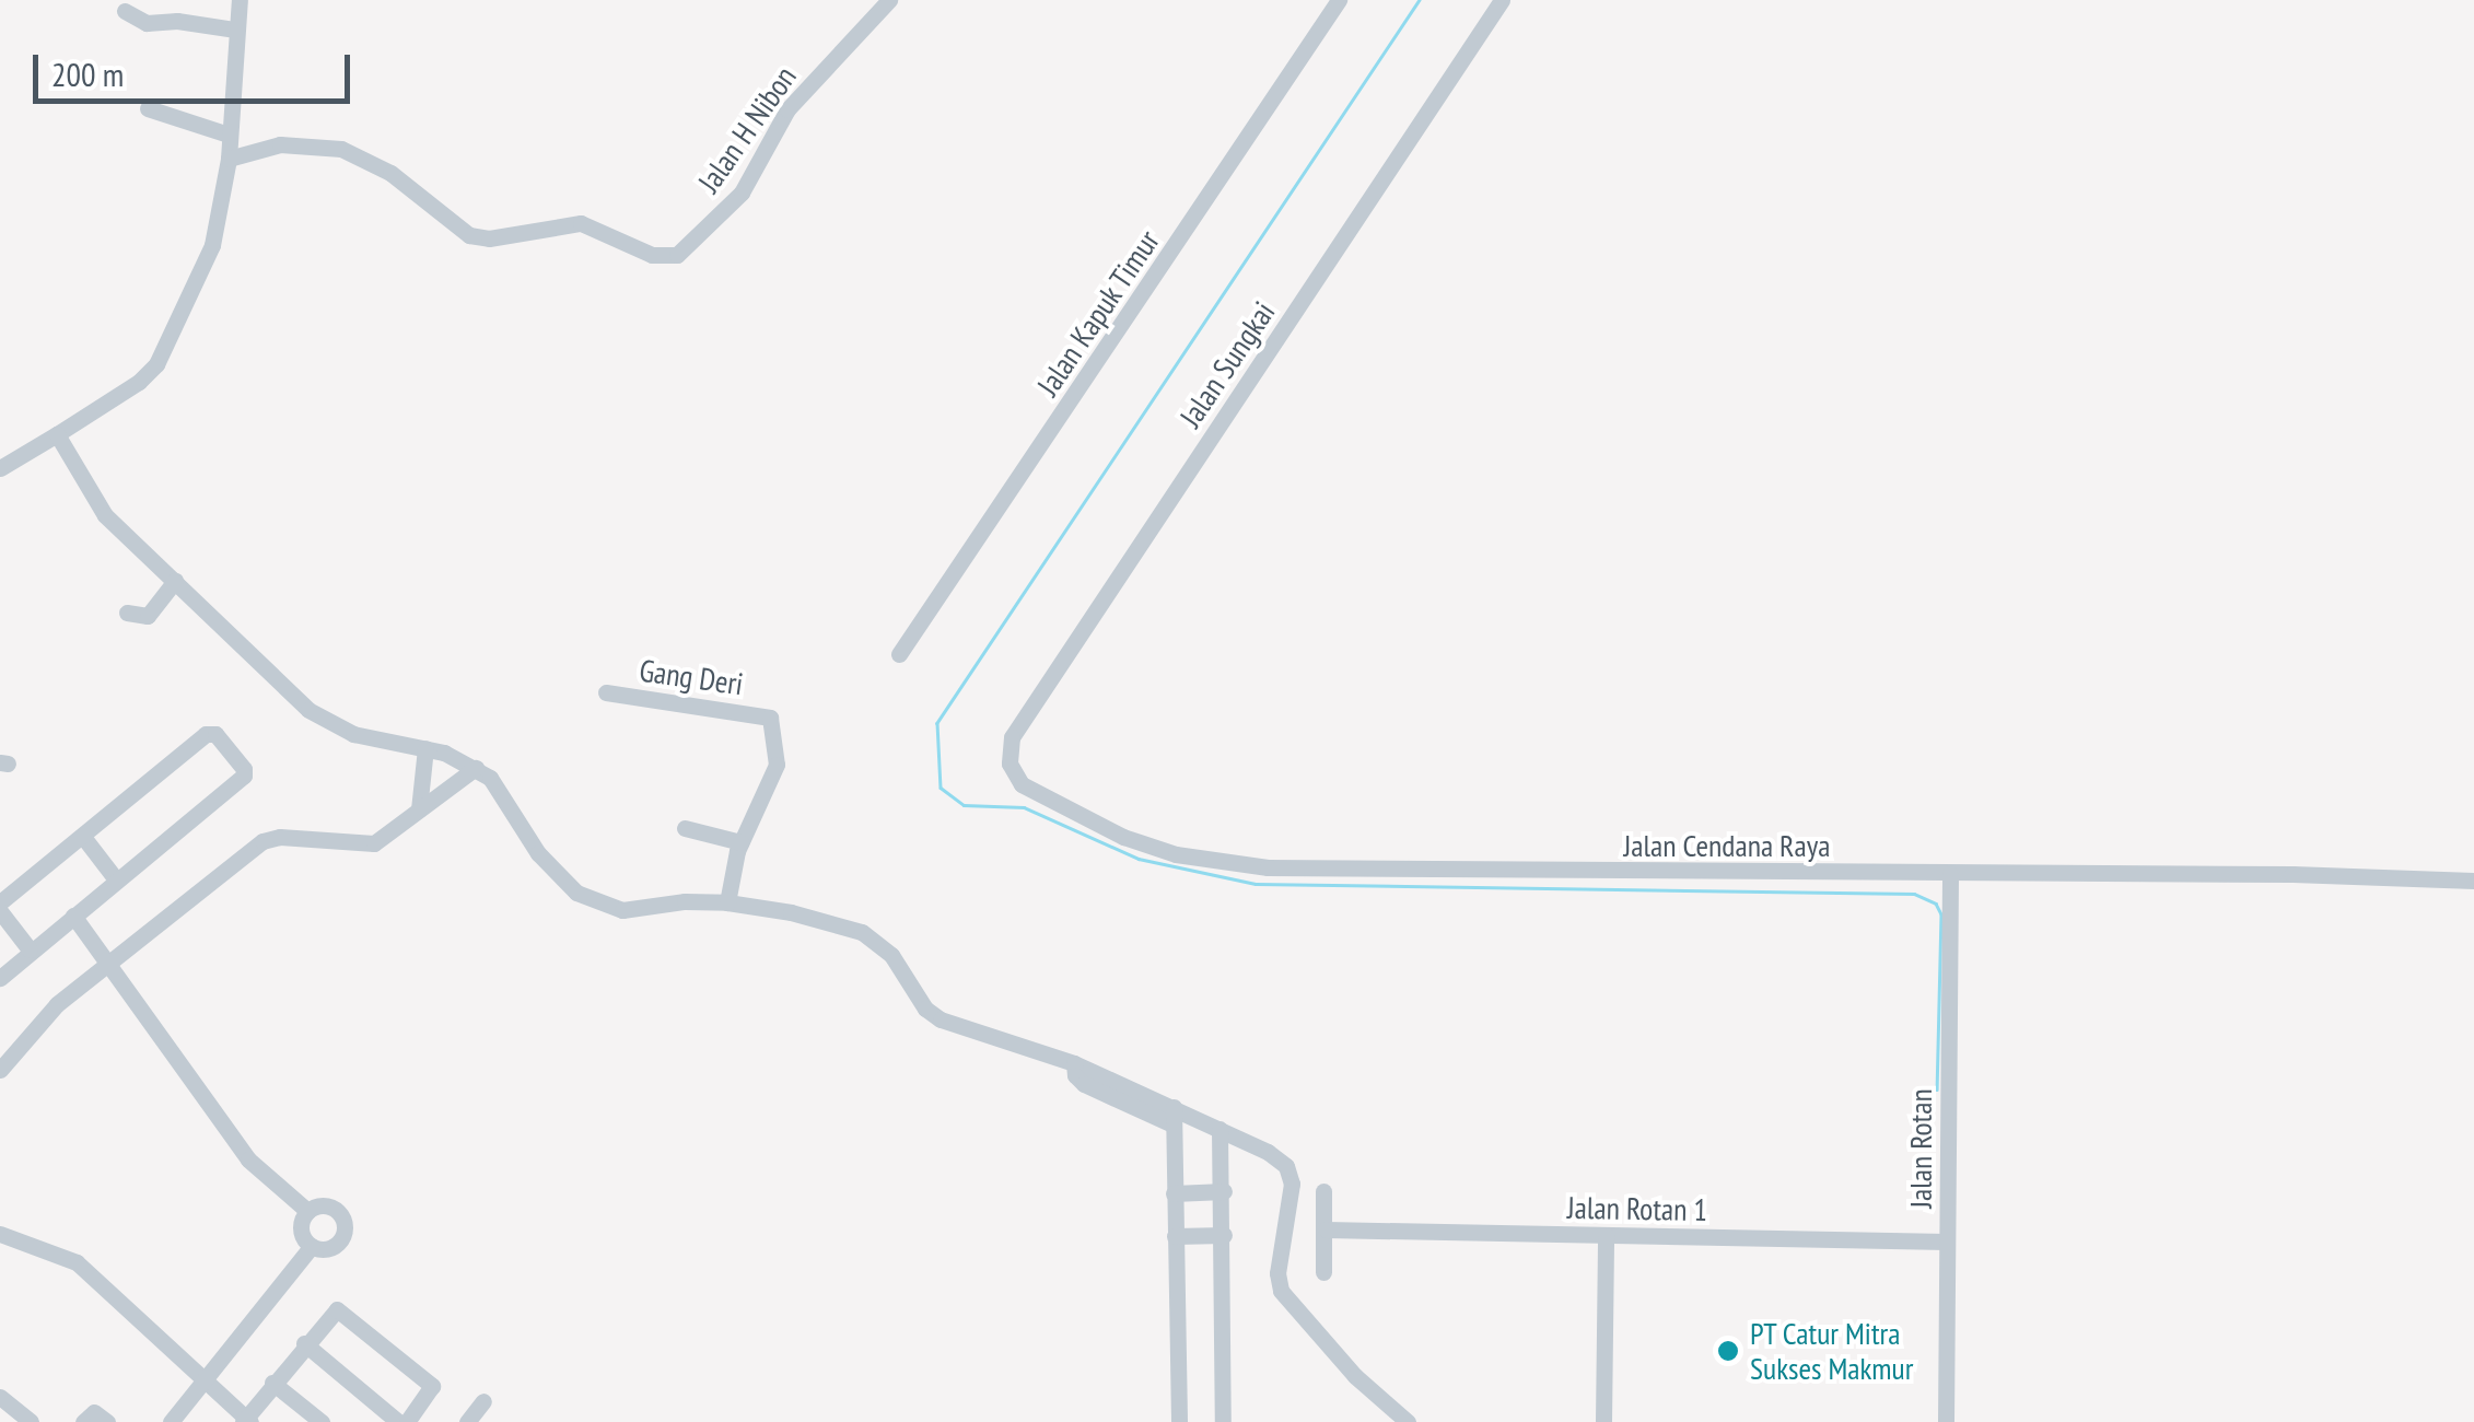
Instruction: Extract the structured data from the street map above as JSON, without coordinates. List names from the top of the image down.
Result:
{
  "streets": {
    "street": [
      "Jalan H Nibon",
      "Jalan Kapuk Timur",
      "Jalan Sungkai",
      "Gang Deri",
      "Jalan Cendana Raya",
      "Jalan Rotan",
      "Jalan Rotan 1"
    ]
  },
  "crossings": [
    ["Jalan Sungkai", "Jalan Cendana Raya"],
    ["Jalan Cendana Raya", "Jalan Rotan"],
    ["Jalan Rotan", "Jalan Rotan 1"]
  ],
  "places": ["PT Catur Mitra Sukses Makmur"],
  "scale_bar": "200 m"
}
